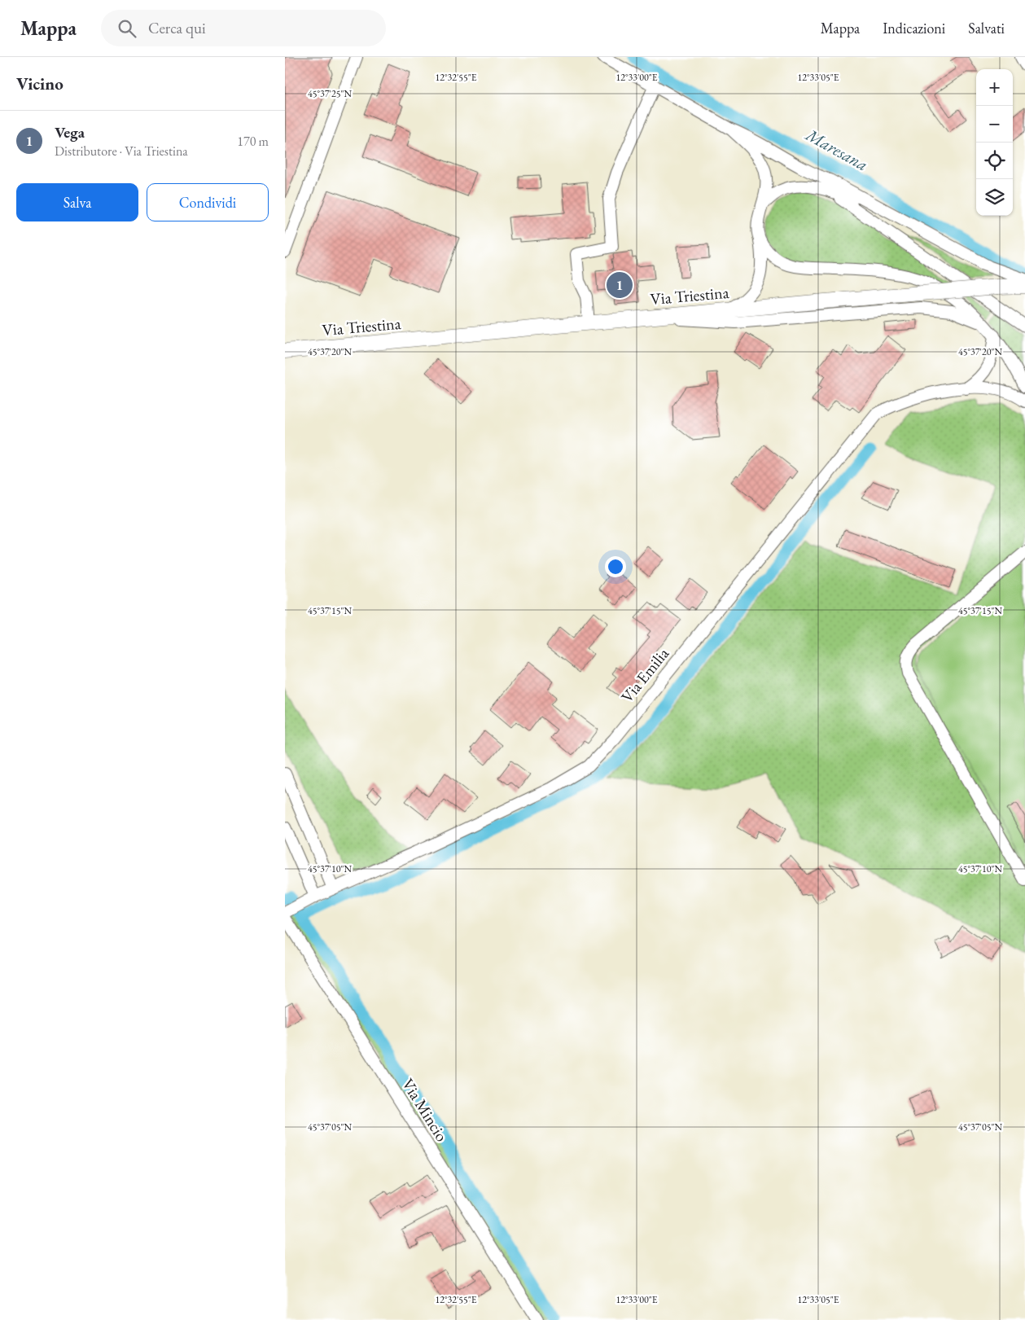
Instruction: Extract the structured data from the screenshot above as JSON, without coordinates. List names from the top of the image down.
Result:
{
  "streets": {
    "main road": ["Via Triestina"],
    "street": ["Via Emilia", "Via Mincio"]
  },
  "water": ["Maresana"],
  "page": {
    "header": "Mappa",
    "search": "Cerca qui",
    "nav": ["Mappa", "Indicazioni", "Salvati"],
    "heading": "Vicino",
    "map_buttons": ["+", "−"],
    "list": [
      {
        "mark": "1",
        "name": "Vega",
        "note": "Distributore · Via Triestina",
        "value": "170 m"
      }
    ],
    "buttons": ["Salva", "Condividi"],
    "pins": "1"
  },
  "coordinates": [
    "12°32'55\"E",
    "12°33'00\"E",
    "12°33'05\"E",
    "45°37'25\"N",
    "45°37'20\"N",
    "45°37'15\"N",
    "45°37'10\"N",
    "45°37'05\"N"
  ]
}
